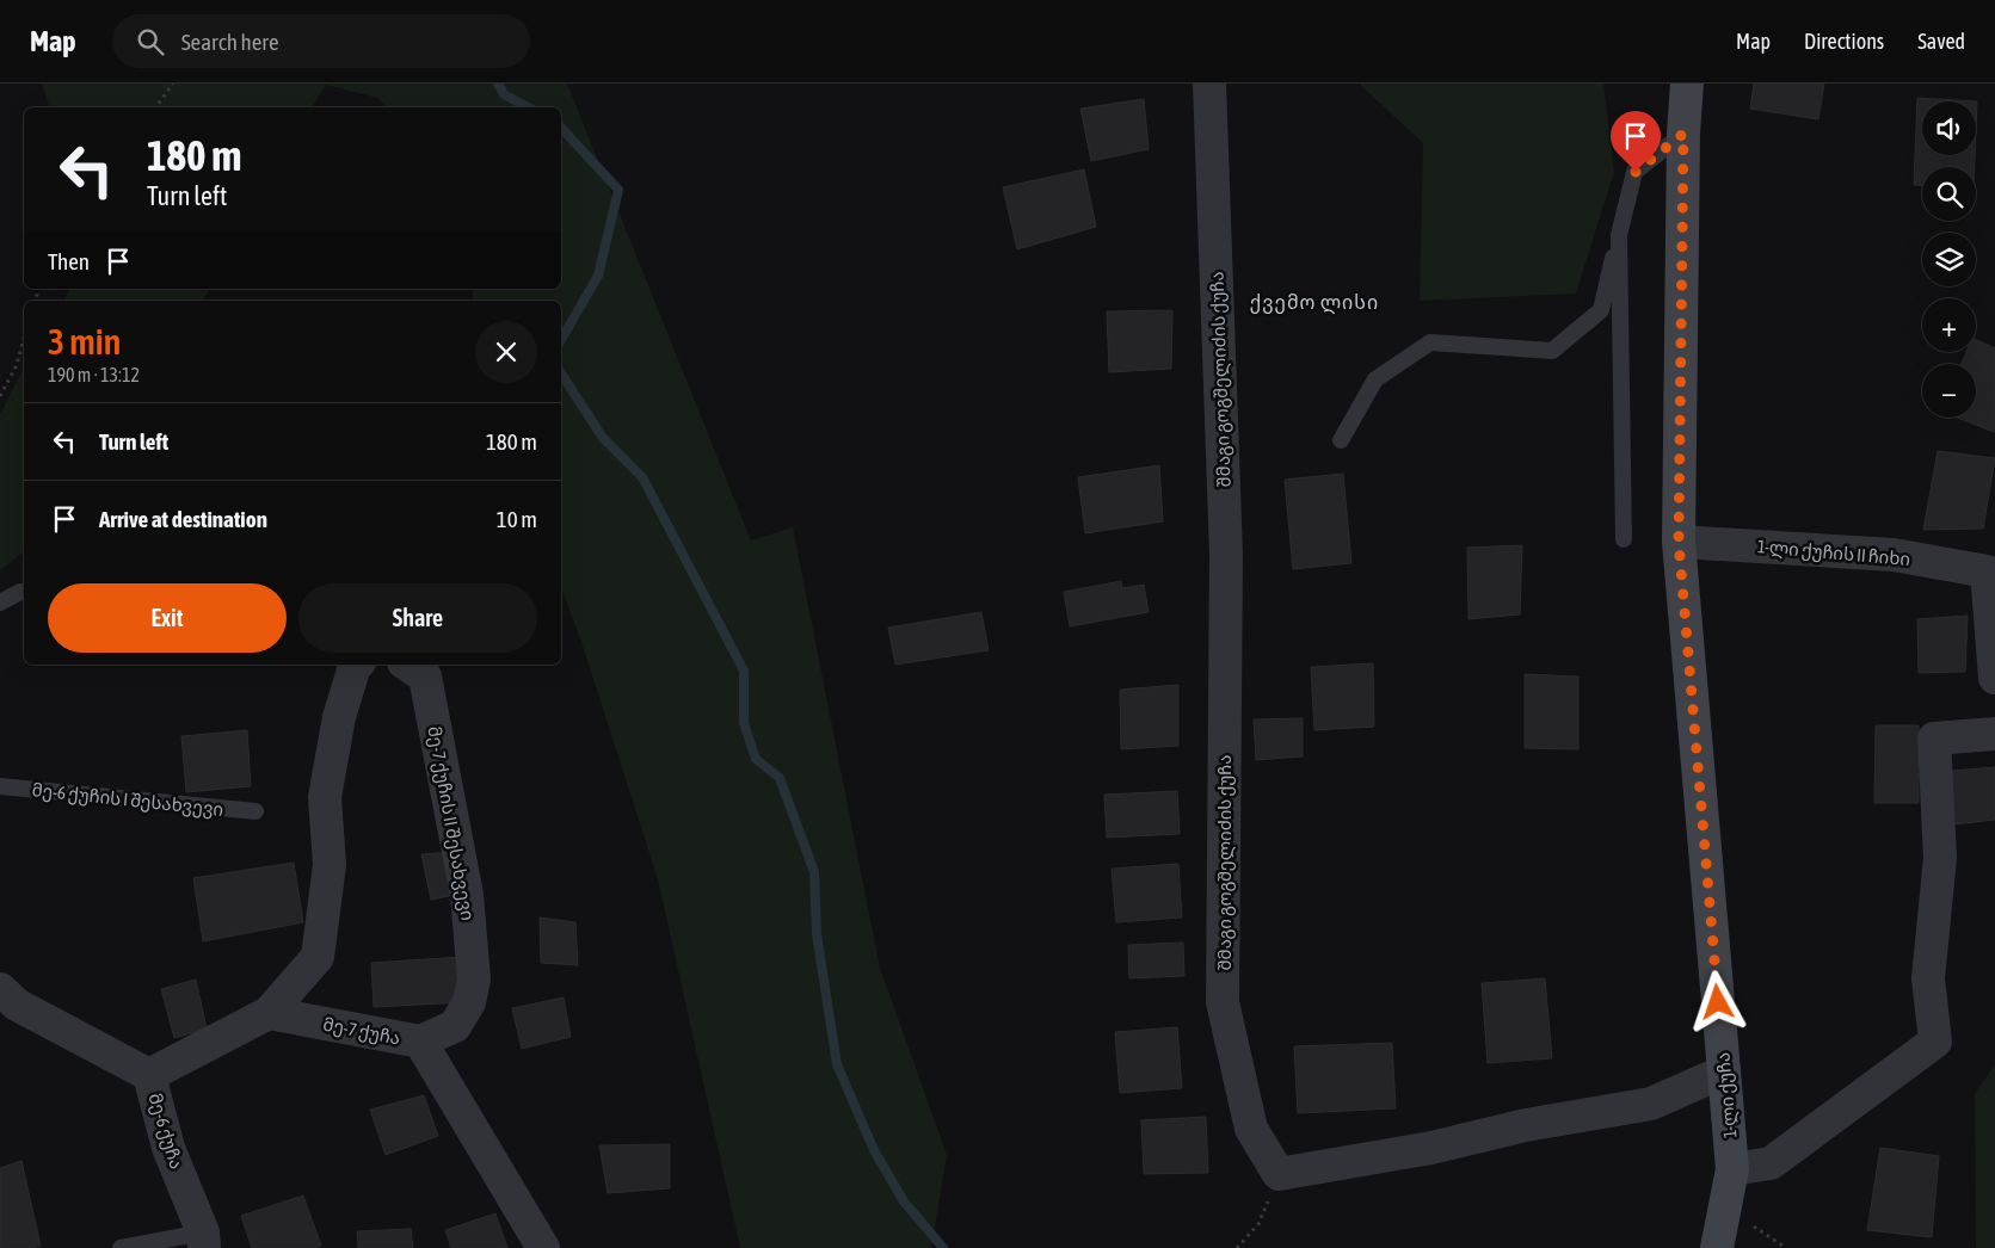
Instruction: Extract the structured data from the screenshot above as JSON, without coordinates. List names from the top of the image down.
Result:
{
  "streets": {
    "main road": ["1-ლი ქუჩა"],
    "street": [
      "შმაგი გოგშელიძის ქუჩა",
      "1-ლი ქუჩის II ჩიხი",
      "მე-7 ქუჩის II შესახვევი",
      "მე-7 ქუჩა",
      "მე-6 ქუჩა"
    ],
    "lane": ["მე-6 ქუჩის I შესახვევი"]
  },
  "crossings": [
    ["1-ლი ქუჩის II ჩიხი", "1-ლი ქუჩა"],
    ["მე-7 ქუჩის II შესახვევი", "მე-7 ქუჩა"]
  ],
  "districts": ["ქვემო ლისი"],
  "page": {
    "header": "Map",
    "search": "Search here",
    "nav": ["Map", "Directions", "Saved"],
    "map_buttons": ["+", "−"],
    "turn": ["180 m", "Turn left"],
    "then": "Then",
    "heading": ["3 min", "190 m · 13:12"],
    "list": [
      {
        "name": "Turn left",
        "value": "180 m"
      },
      {
        "name": "Arrive at destination",
        "value": "10 m"
      }
    ],
    "buttons": ["Exit", "Share"]
  }
}
